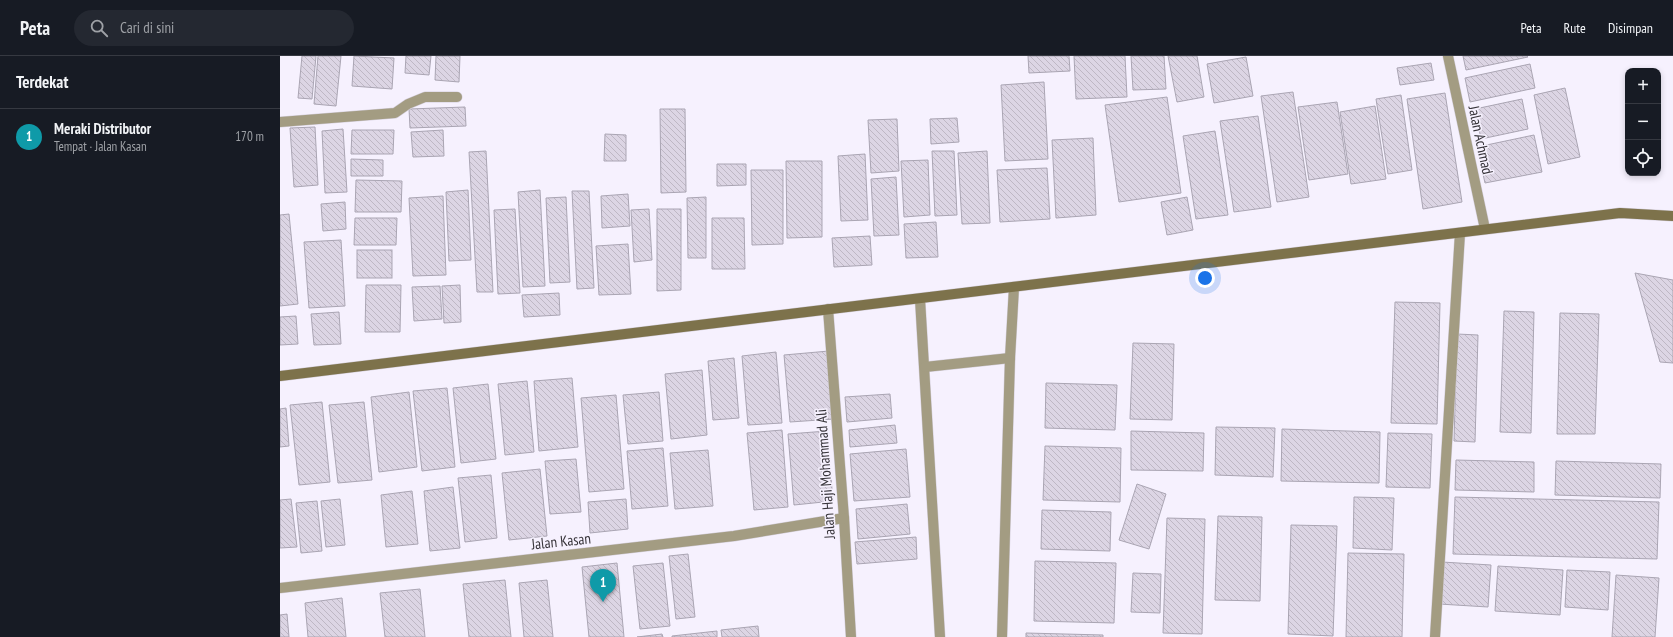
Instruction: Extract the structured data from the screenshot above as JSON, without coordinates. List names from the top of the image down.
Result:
{
  "streets": {
    "street": ["Jalan Achmad", "Jalan Haji Mohammad Ali", "Jalan Kasan"]
  },
  "crossings": [
    ["Jalan Haji Mohammad Ali", "Jalan Kasan"]
  ],
  "page": {
    "header": "Peta",
    "search": "Cari di sini",
    "nav": ["Peta", "Rute", "Disimpan"],
    "heading": "Terdekat",
    "map_buttons": ["+", "−"],
    "list": [
      {
        "mark": "1",
        "name": "Meraki Distributor",
        "note": "Tempat · Jalan Kasan",
        "value": "170 m"
      }
    ],
    "pins": "1"
  }
}
